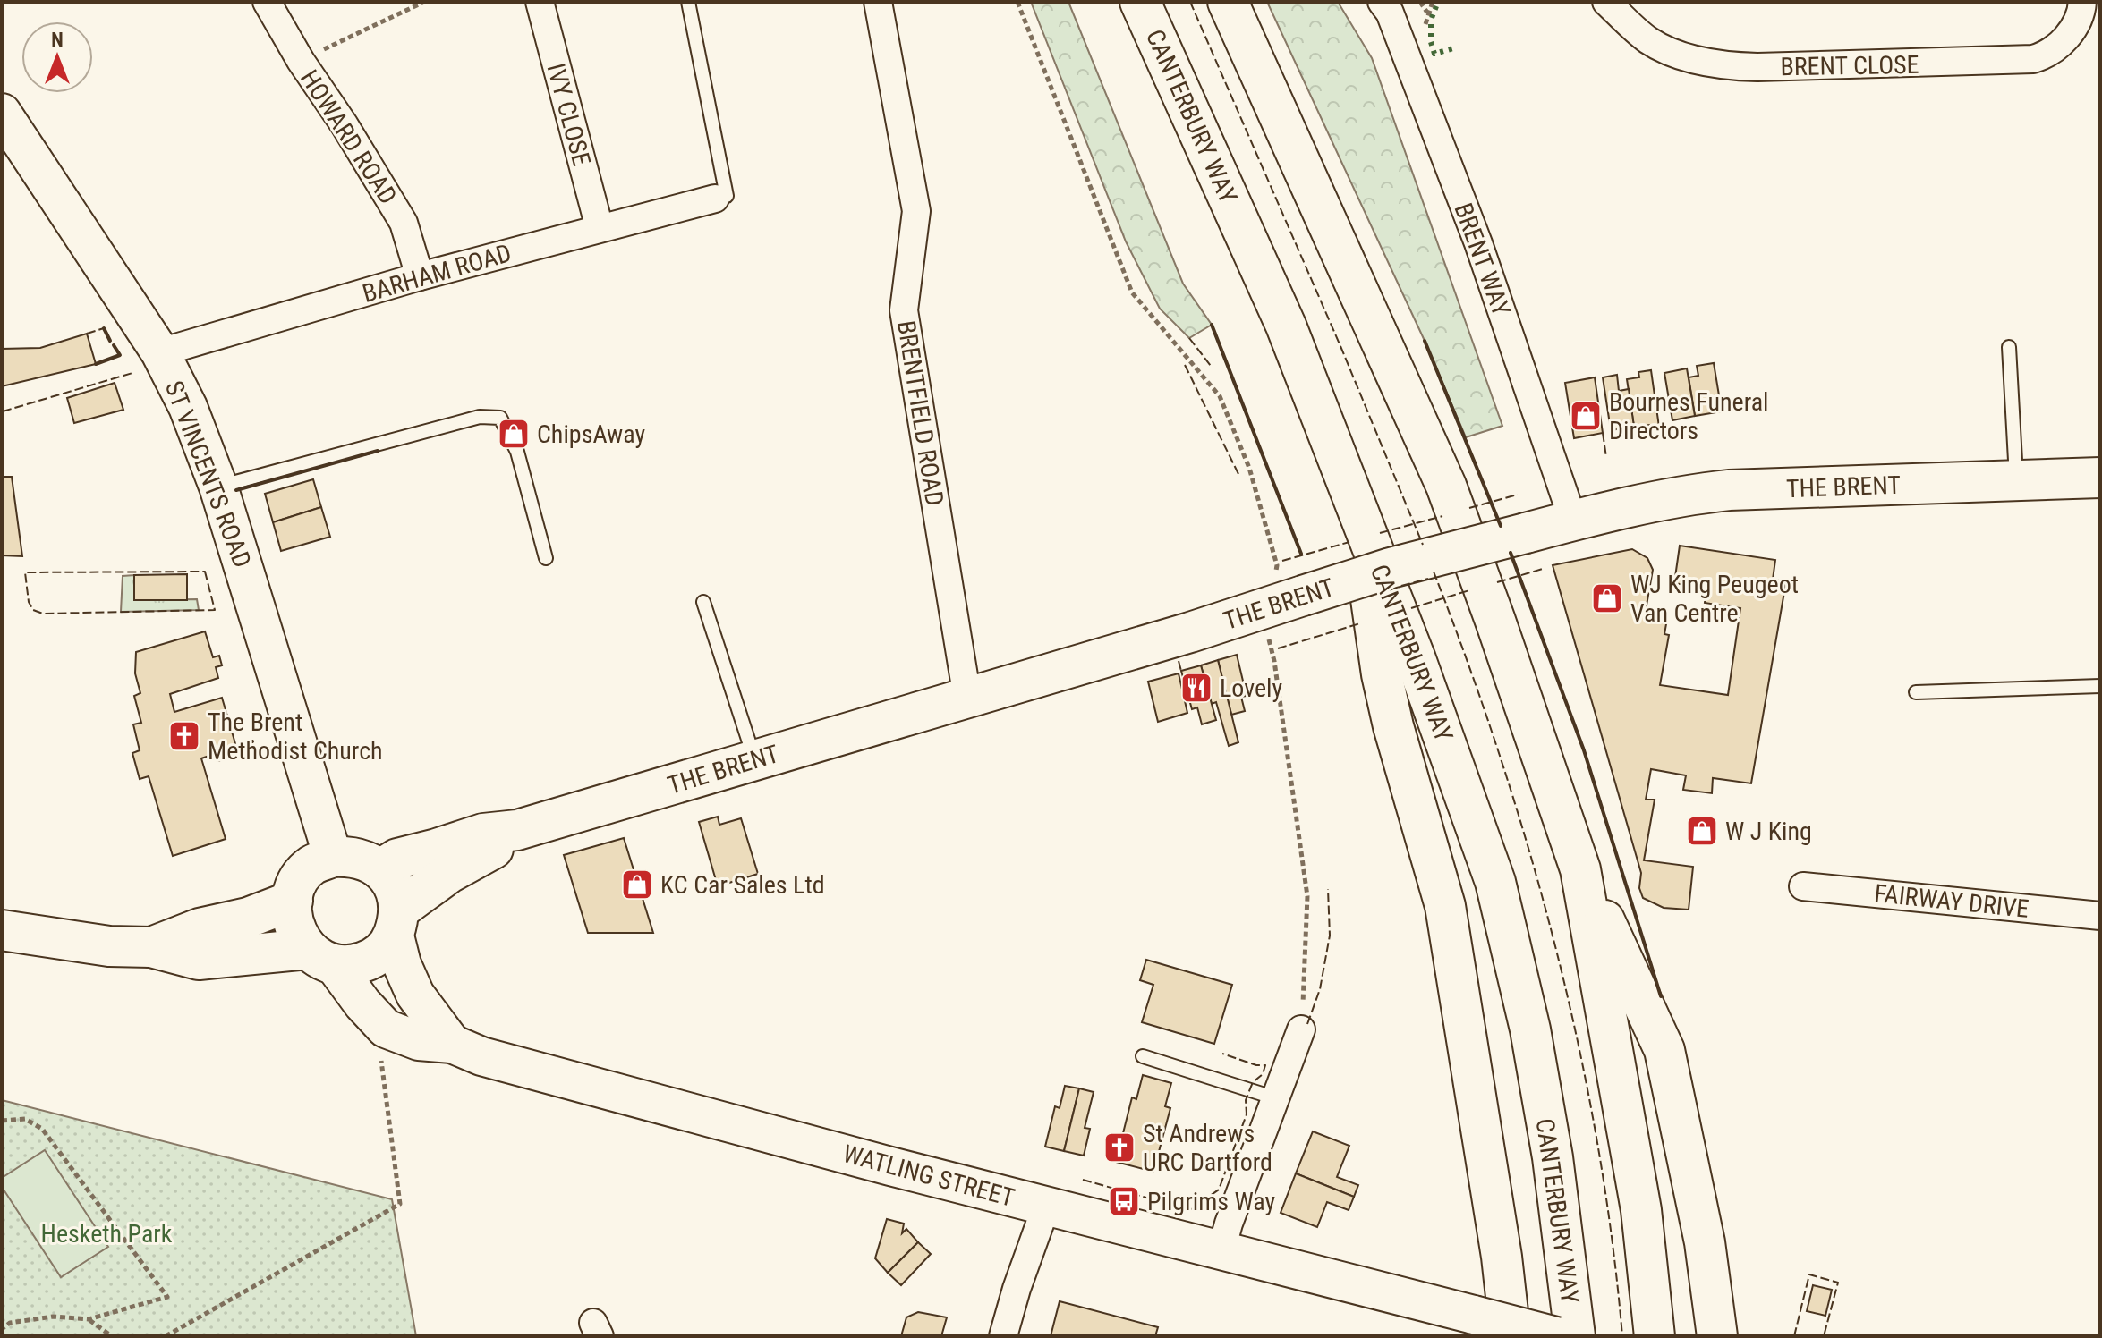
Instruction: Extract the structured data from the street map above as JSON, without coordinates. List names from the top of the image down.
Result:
{
  "streets": {
    "main road": [
      "CANTERBURY WAY",
      "ST VINCENTS ROAD",
      "THE BRENT",
      "WATLING STREET"
    ],
    "street": [
      "BRENT CLOSE",
      "IVY CLOSE",
      "HOWARD ROAD",
      "BRENT WAY",
      "BARHAM ROAD",
      "BRENTFIELD ROAD",
      "FAIRWAY DRIVE"
    ]
  },
  "crossings": [
    ["IVY CLOSE", "BARHAM ROAD"],
    ["HOWARD ROAD", "BARHAM ROAD"],
    ["BRENT WAY", "THE BRENT"],
    ["BARHAM ROAD", "ST VINCENTS ROAD"],
    ["BRENTFIELD ROAD", "THE BRENT"],
    ["ST VINCENTS ROAD", "THE BRENT"],
    ["ST VINCENTS ROAD", "WATLING STREET"],
    ["THE BRENT", "WATLING STREET"]
  ],
  "parks": ["Hesketh Park"],
  "places": {
    "shop": [
      "Bournes Funeral Directors",
      "ChipsAway",
      "WJ King Peugeot Van Centre",
      "W J King",
      "KC Car Sales Ltd"
    ],
    "restaurant": ["Lovely"],
    "church": ["The Brent Methodist Church", "St Andrews URC Dartford"],
    "bus stop": ["Pilgrims Way"]
  },
  "north": "top"
}
